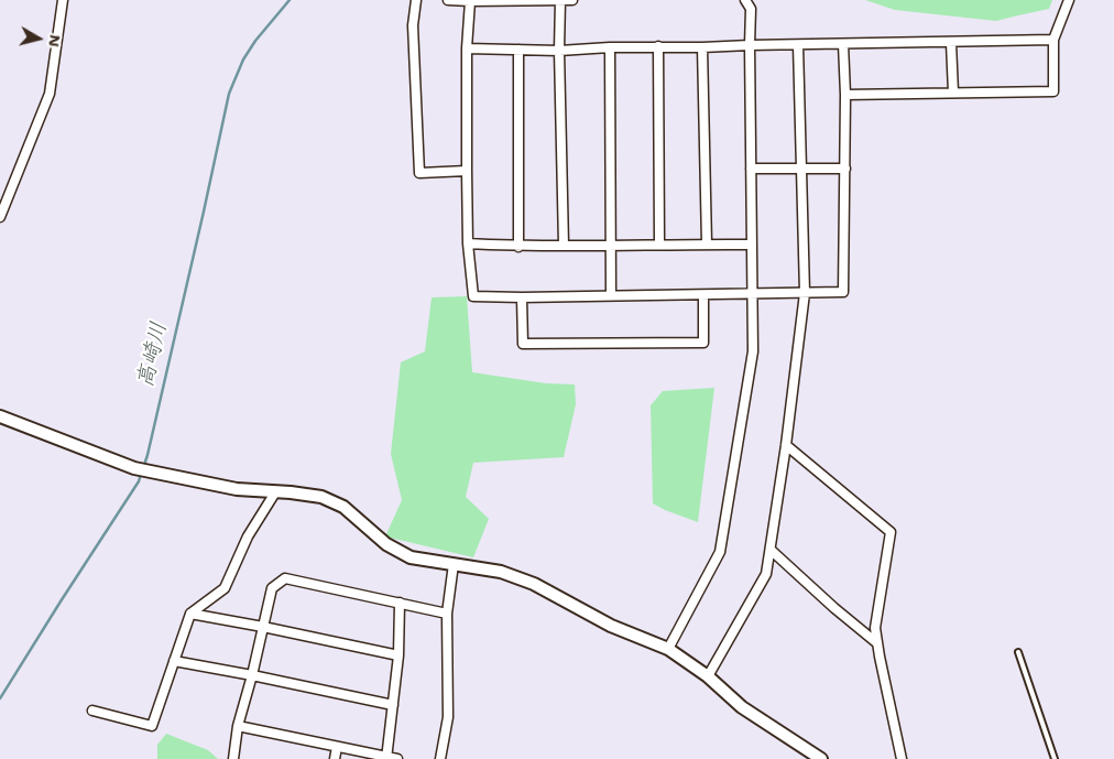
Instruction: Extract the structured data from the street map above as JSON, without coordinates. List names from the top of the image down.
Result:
{
  "water": ["高崎川"],
  "north": "right"
}
